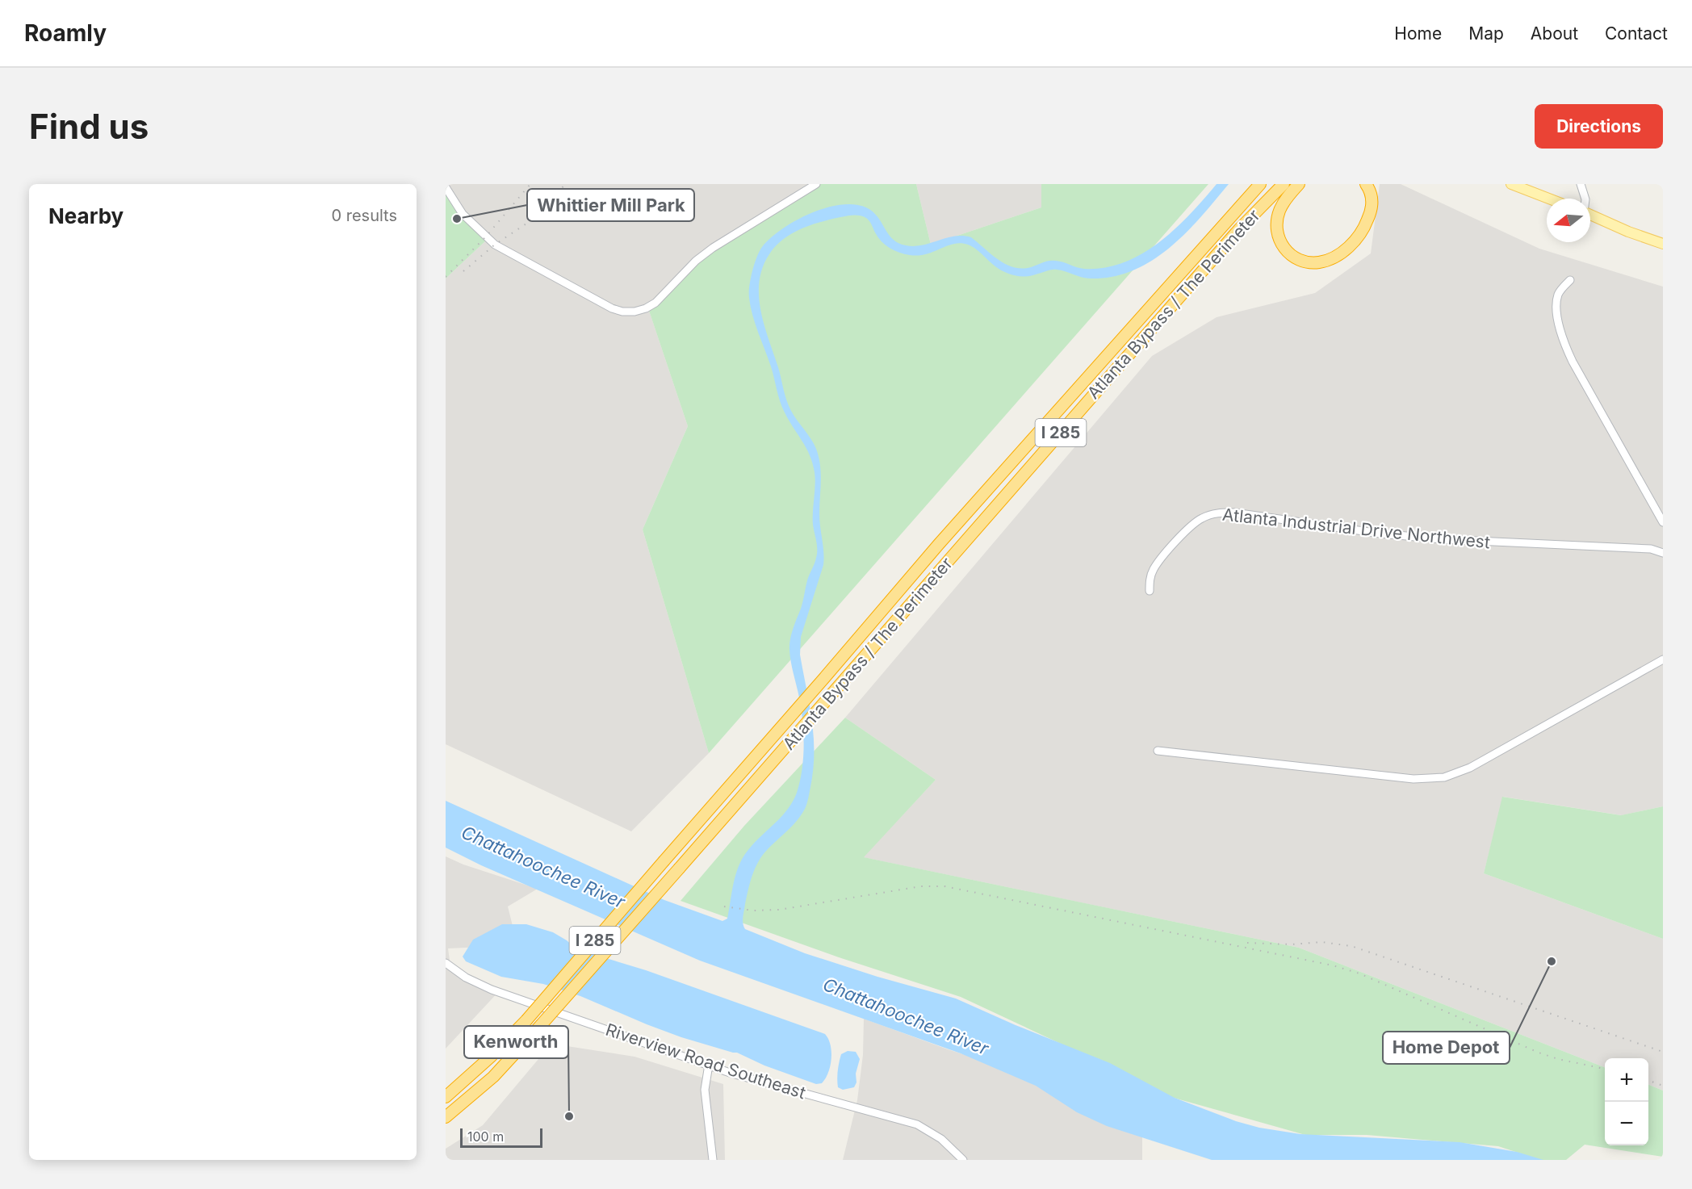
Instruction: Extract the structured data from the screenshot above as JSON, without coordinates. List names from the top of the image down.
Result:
{
  "streets": {
    "highway": ["Atlanta Bypass / The Perimeter", "I 285"],
    "street": ["Atlanta Industrial Drive Northwest", "Riverview Road Southeast"]
  },
  "water": ["Chattahoochee River"],
  "places": ["Whittier Mill Park", "Home Depot", "Kenworth"],
  "scale_bar": "100 m",
  "north": "left",
  "page": {
    "header": "Roamly",
    "nav": [
      "Home",
      "Map",
      "About",
      "Contact"
    ],
    "buttons": "Directions",
    "title": "Find us",
    "heading": ["Nearby", "0 results"],
    "map_buttons": ["+", "−"],
    "scale": "100 m"
  }
}
